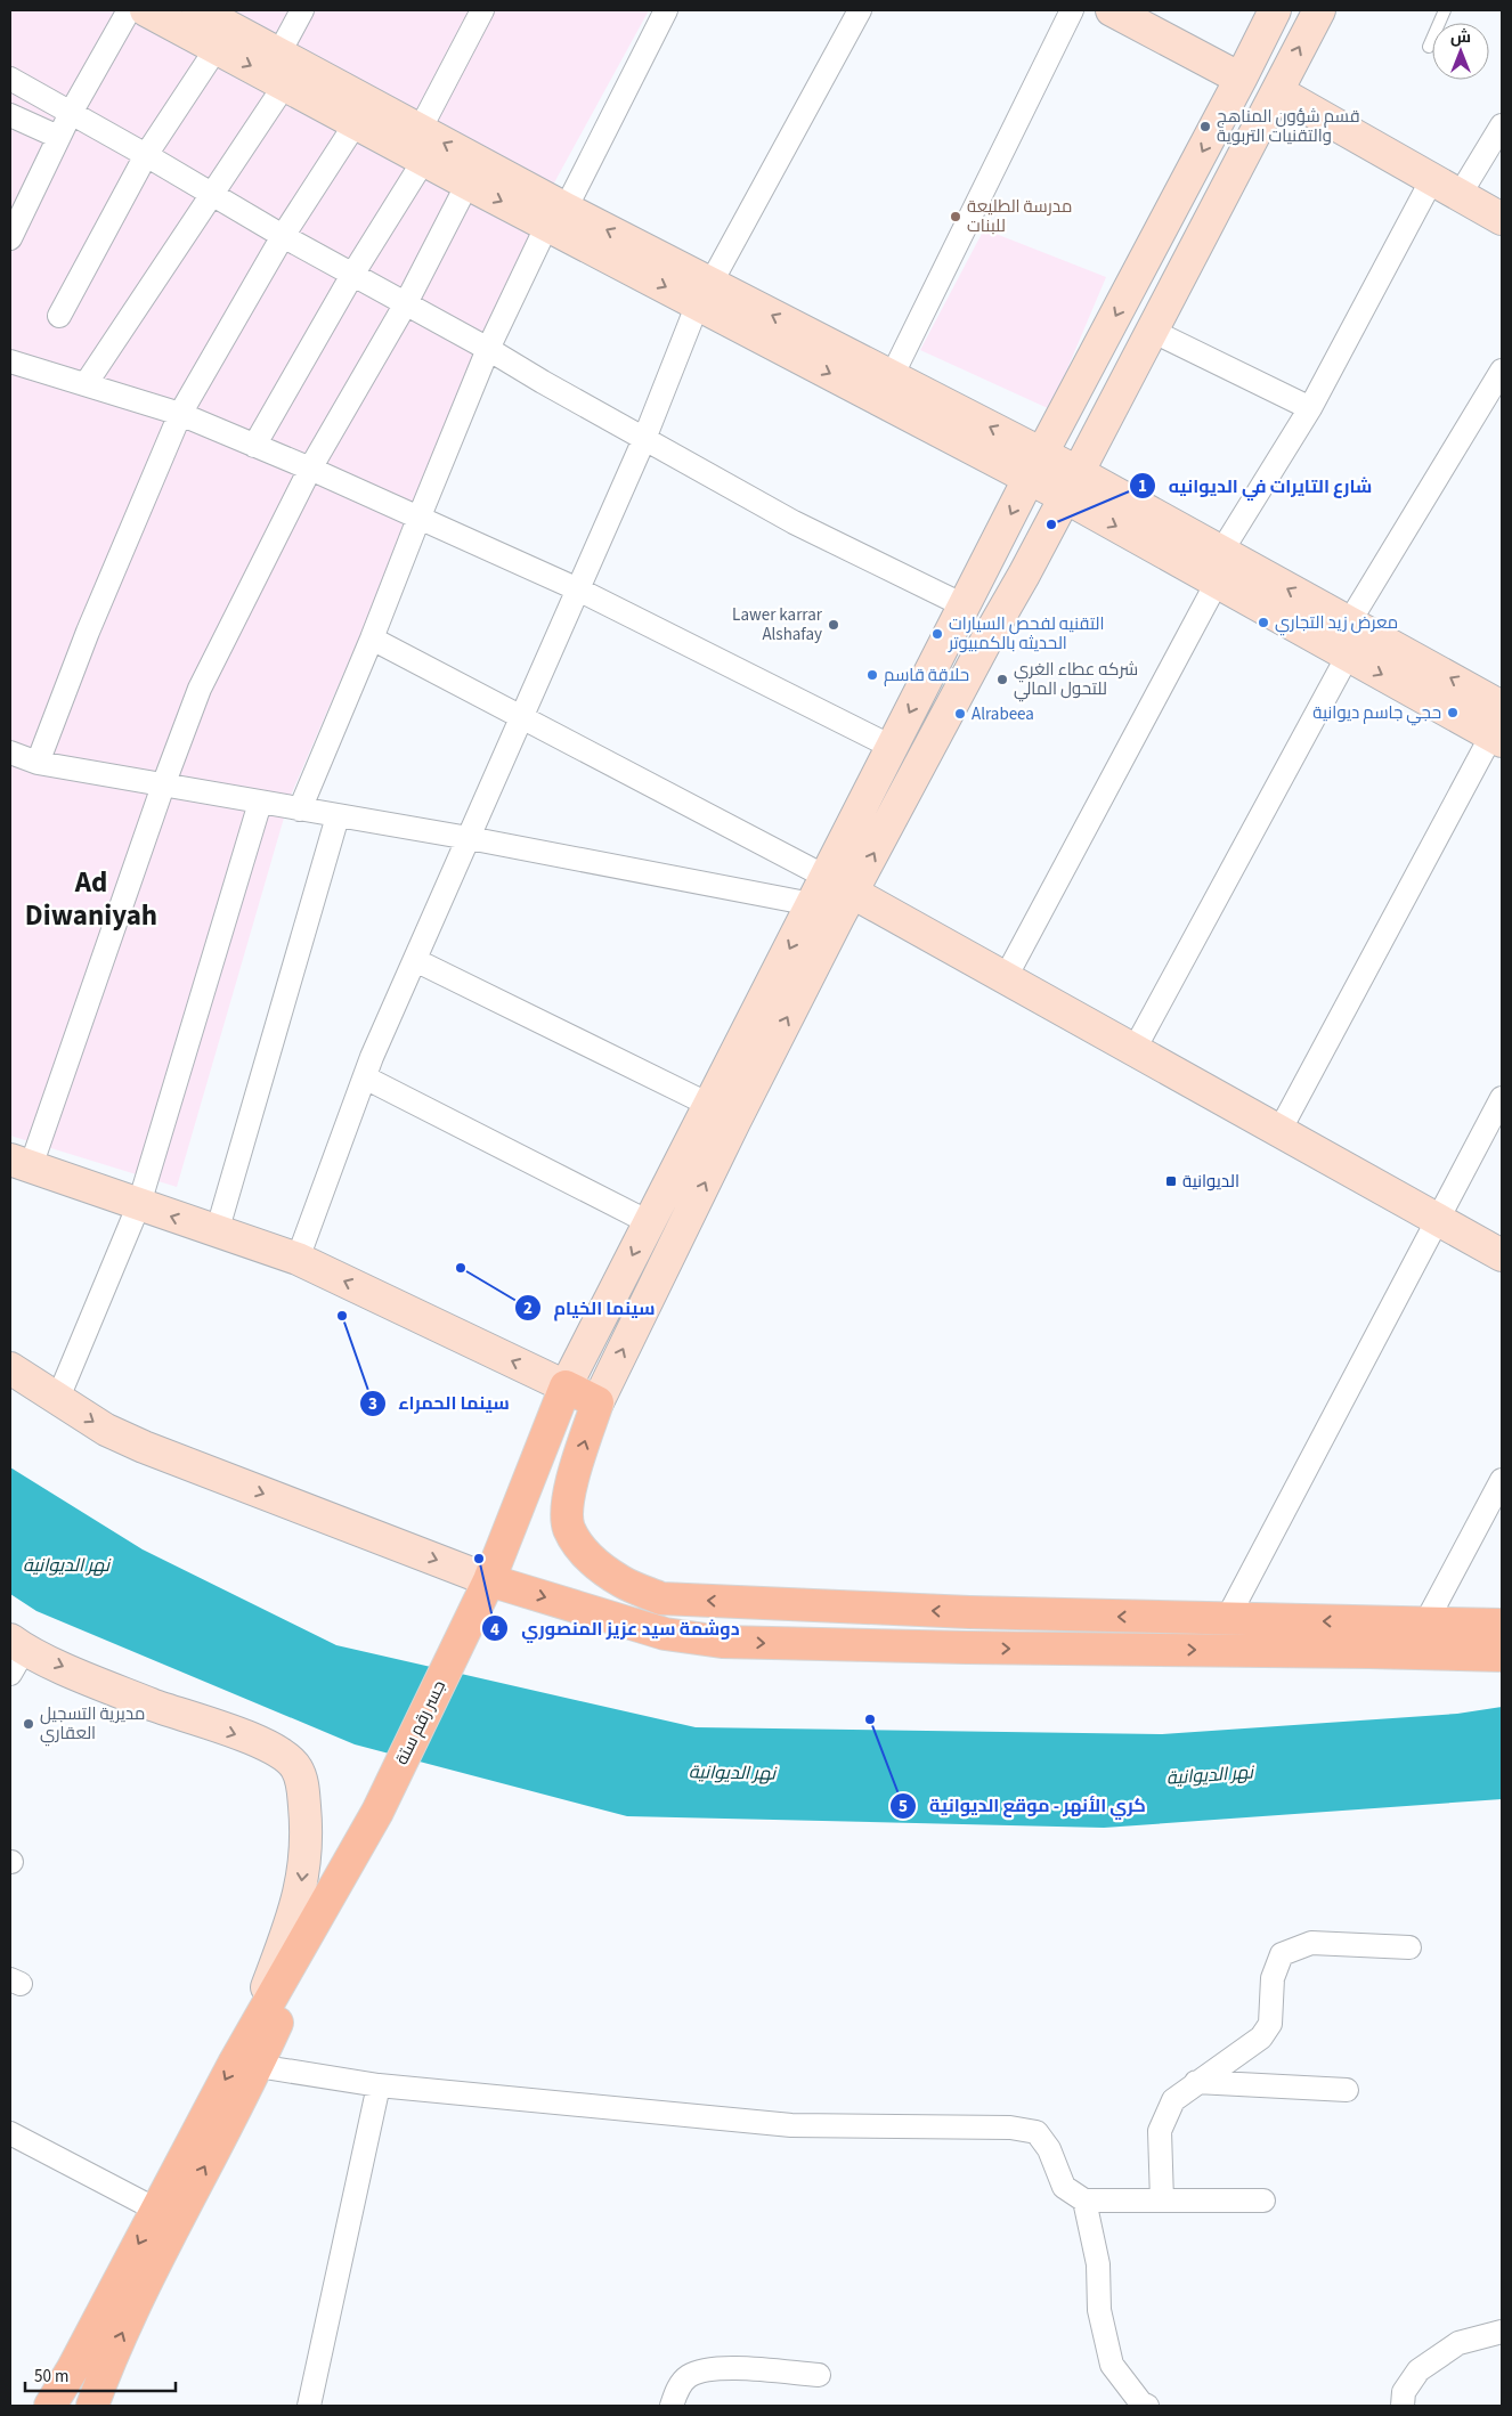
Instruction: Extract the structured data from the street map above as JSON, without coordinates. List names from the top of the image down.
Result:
{
  "streets": {
    "main road": ["جسر رقم ستة"]
  },
  "districts": ["Ad Diwaniyah"],
  "water": ["نهر الديوانية"],
  "places": {
    "other": [
      "قسم شؤون المناهج والتقنيات التربوية",
      "مدرسة الطليعة للبنات",
      "شارع التايرات في الديوانيه",
      "معرض زيد التجاري",
      "Lawer karrar Alshafay",
      "التقنيه لفحص السيارات الحديثه بالكمبيوتر",
      "حلاقة قاسم",
      "شركه عطاء الغري للتحول المالي",
      "حجي جاسم ديوانية",
      "Alrabeea",
      "سينما الخيام",
      "سينما الحمراء",
      "دوشمة سيد عزيز المنصوري",
      "كري الأنهر - موقع الديوانية",
      "مديرية التسجيل العقاري"
    ],
    "transit": ["الديوانية"]
  },
  "scale_bar": "50 m",
  "north": "top"
}
